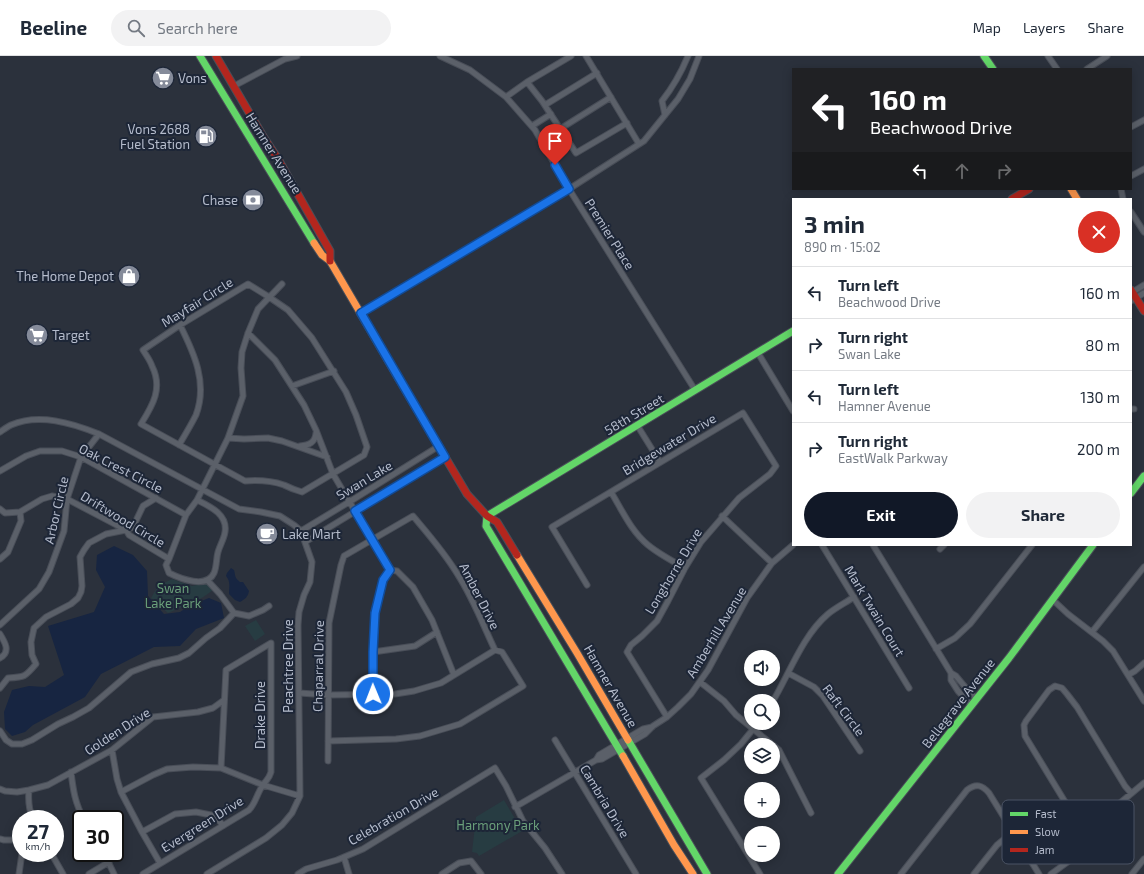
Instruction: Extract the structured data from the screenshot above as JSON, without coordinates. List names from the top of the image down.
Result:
{
  "streets": {
    "main road": ["Hamner Avenue", "58th Street", "Bellegrave Avenue"],
    "street": [
      "Premier Place",
      "Mayfair Circle",
      "Bridgewater Drive",
      "Oak Crest Circle",
      "Swan Lake",
      "Arbor Circle",
      "Driftwood Circle",
      "Longhorne Drive",
      "Amber Drive",
      "Mark Twain Court",
      "Amberhill Avenue",
      "Peachtree Drive",
      "Chaparral Drive",
      "Raft Circle",
      "Drake Drive",
      "Golden Drive",
      "Cambria Drive",
      "Celebration Drive",
      "Evergreen Drive"
    ]
  },
  "crossings": [
    ["Hamner Avenue", "58th Street"],
    ["Hamner Avenue", "Swan Lake"],
    ["Hamner Avenue", "Amberhill Avenue"],
    ["Premier Place", "58th Street"],
    ["Bridgewater Drive", "Longhorne Drive"],
    ["Oak Crest Circle", "Arbor Circle"],
    ["Swan Lake", "Peachtree Drive"],
    ["Arbor Circle", "Driftwood Circle"],
    ["Longhorne Drive", "Amberhill Avenue"],
    ["Amber Drive", "Chaparral Drive"],
    ["Amberhill Avenue", "Cambria Drive"],
    ["Amberhill Avenue", "Celebration Drive"],
    ["Drake Drive", "Golden Drive"],
    ["Drake Drive", "Evergreen Drive"]
  ],
  "parks": ["Swan Lake Park", "Harmony Park"],
  "places": {
    "supermarket": ["Vons", "Target"],
    "fuel station": ["Vons 2688 Fuel Station"],
    "bank": ["Chase"],
    "shop": ["The Home Depot"],
    "cafe": ["Lake Mart"]
  },
  "legend": ["Fast", "Slow", "Jam"],
  "page": {
    "header": "Beeline",
    "search": "Search here",
    "nav": ["Map", "Layers", "Share"],
    "turn": ["160 m", "Beachwood Drive"],
    "heading": ["3 min", "890 m · 15:02"],
    "list": [
      {
        "name": "Turn left",
        "note": "Beachwood Drive",
        "value": "160 m"
      },
      {
        "name": "Turn right",
        "note": "Swan Lake",
        "value": "80 m"
      },
      {
        "name": "Turn left",
        "note": "Hamner Avenue",
        "value": "130 m"
      },
      {
        "name": "Turn right",
        "note": "EastWalk Parkway",
        "value": "200 m"
      }
    ],
    "buttons": ["Exit", "Share"],
    "map_buttons": ["+", "−"],
    "speed": "27 km/h",
    "limit": "30"
  }
}
